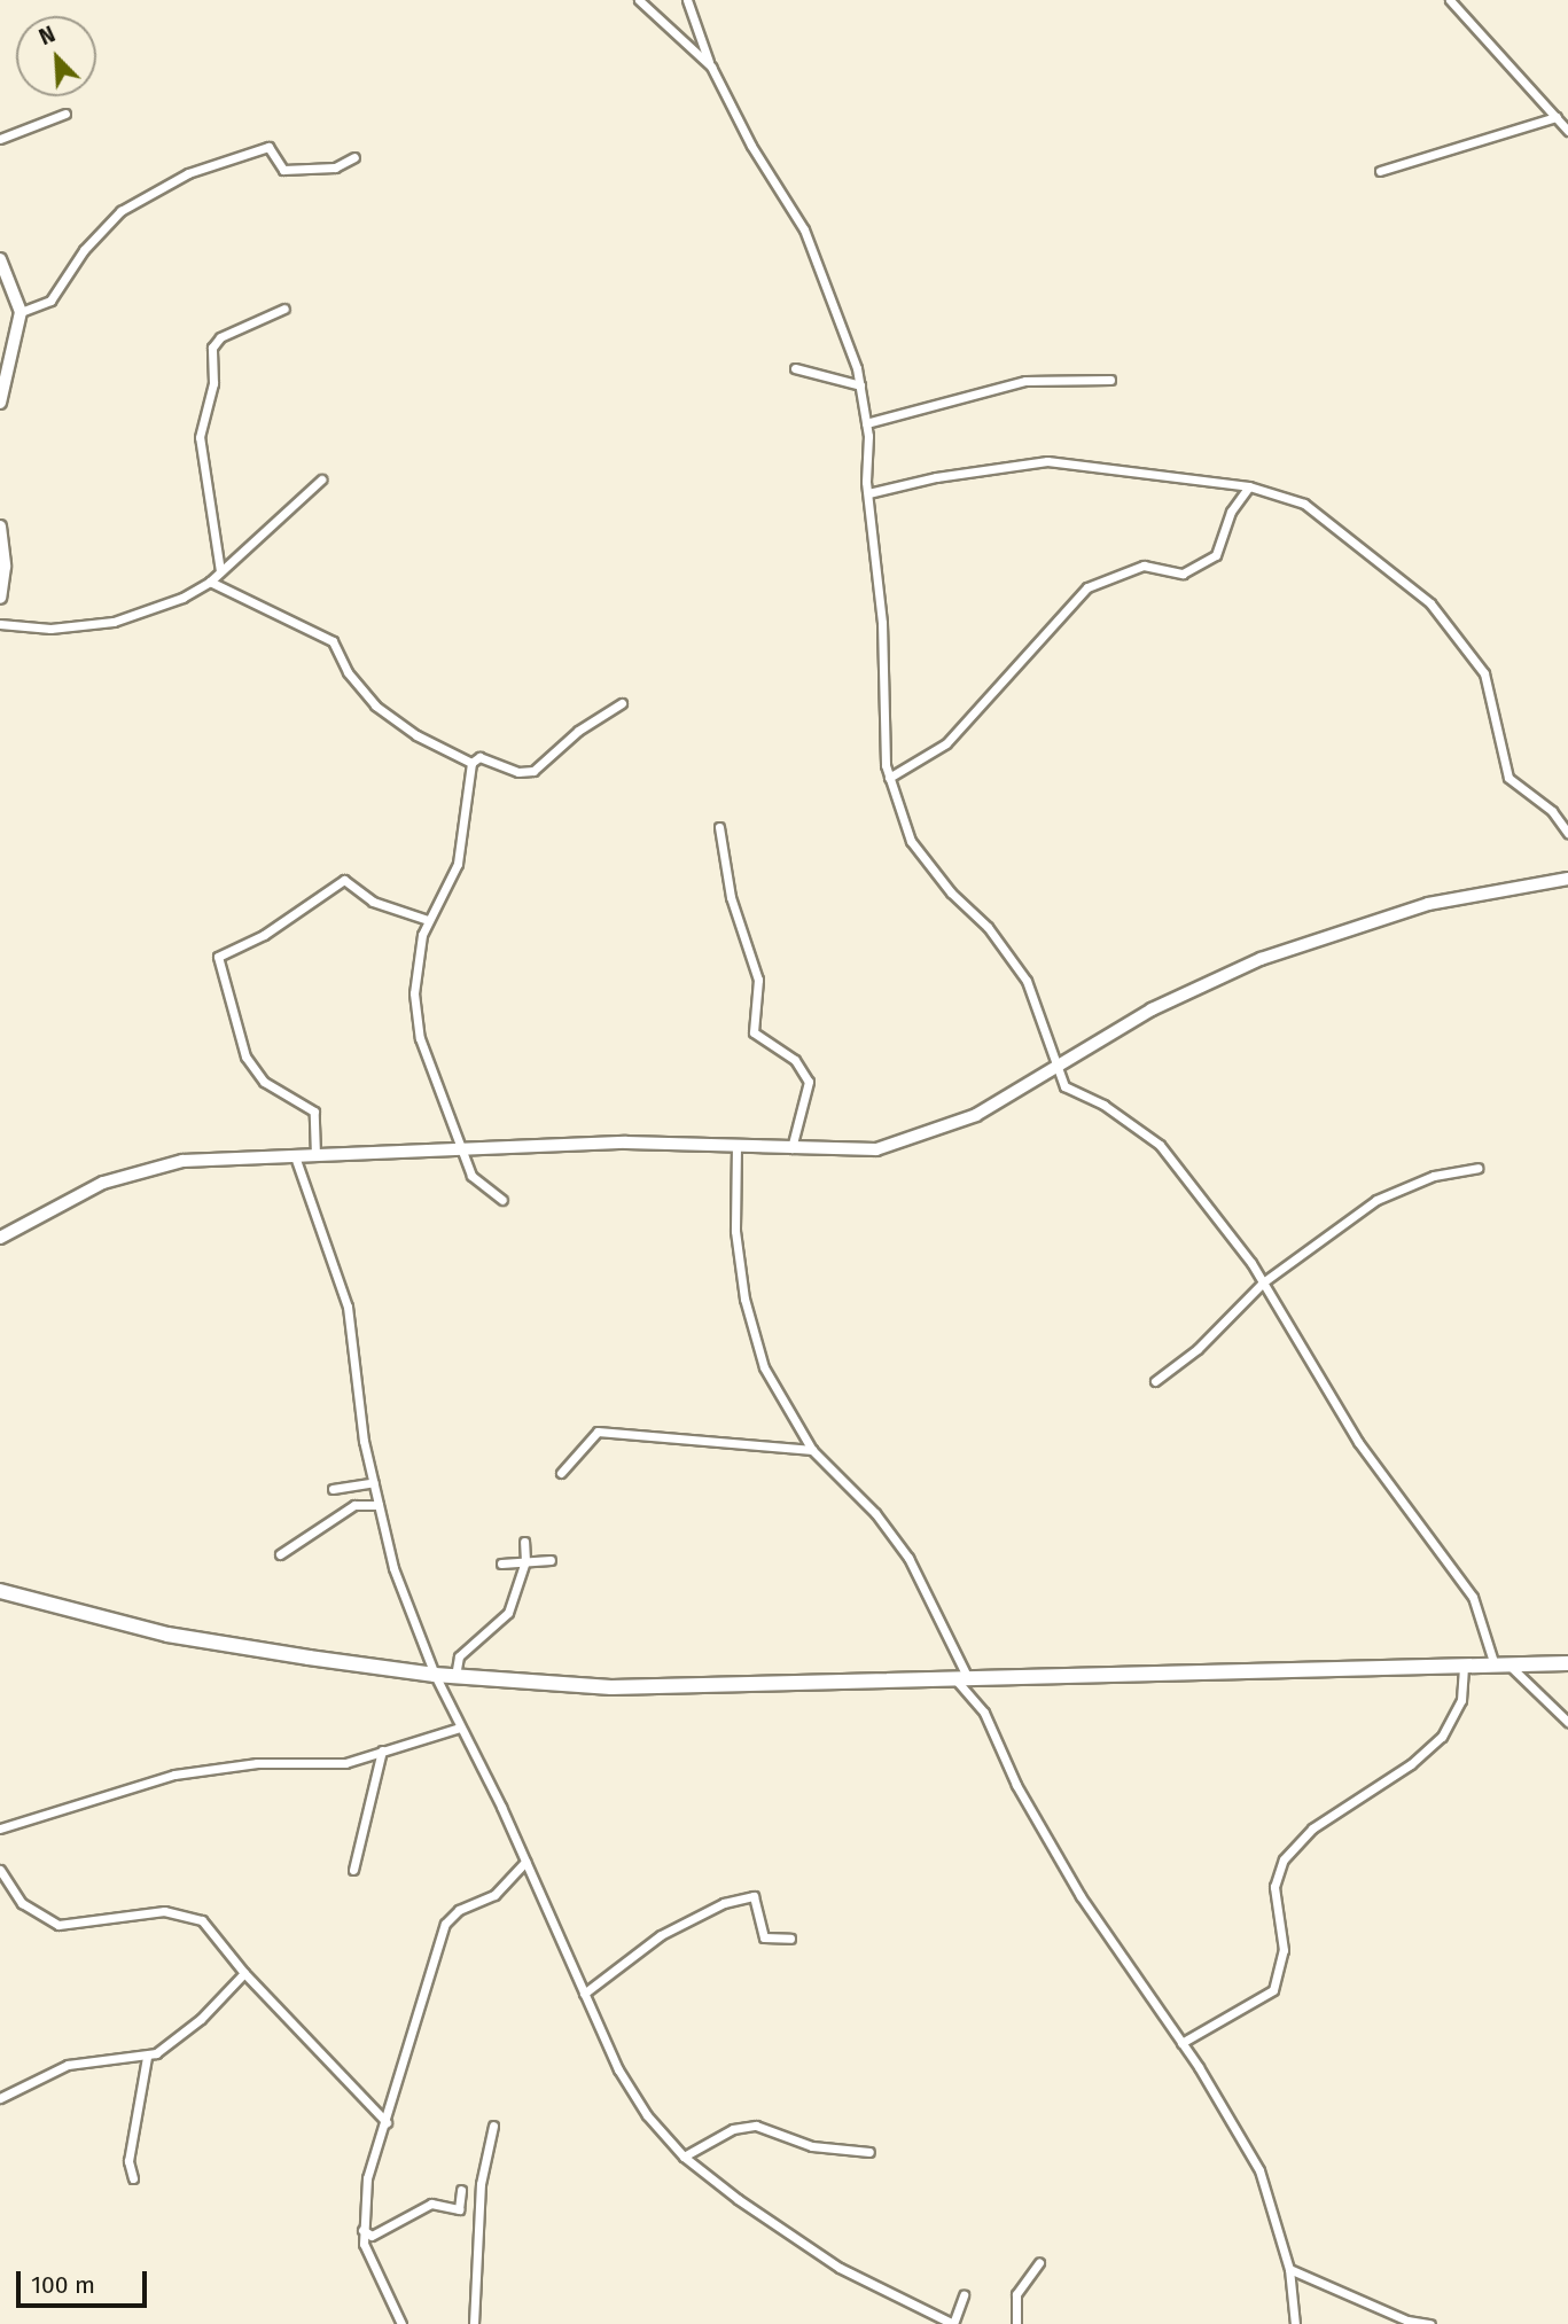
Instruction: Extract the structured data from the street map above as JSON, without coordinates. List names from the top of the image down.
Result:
{
  "scale_bar": "100 m",
  "north": "top left"
}
